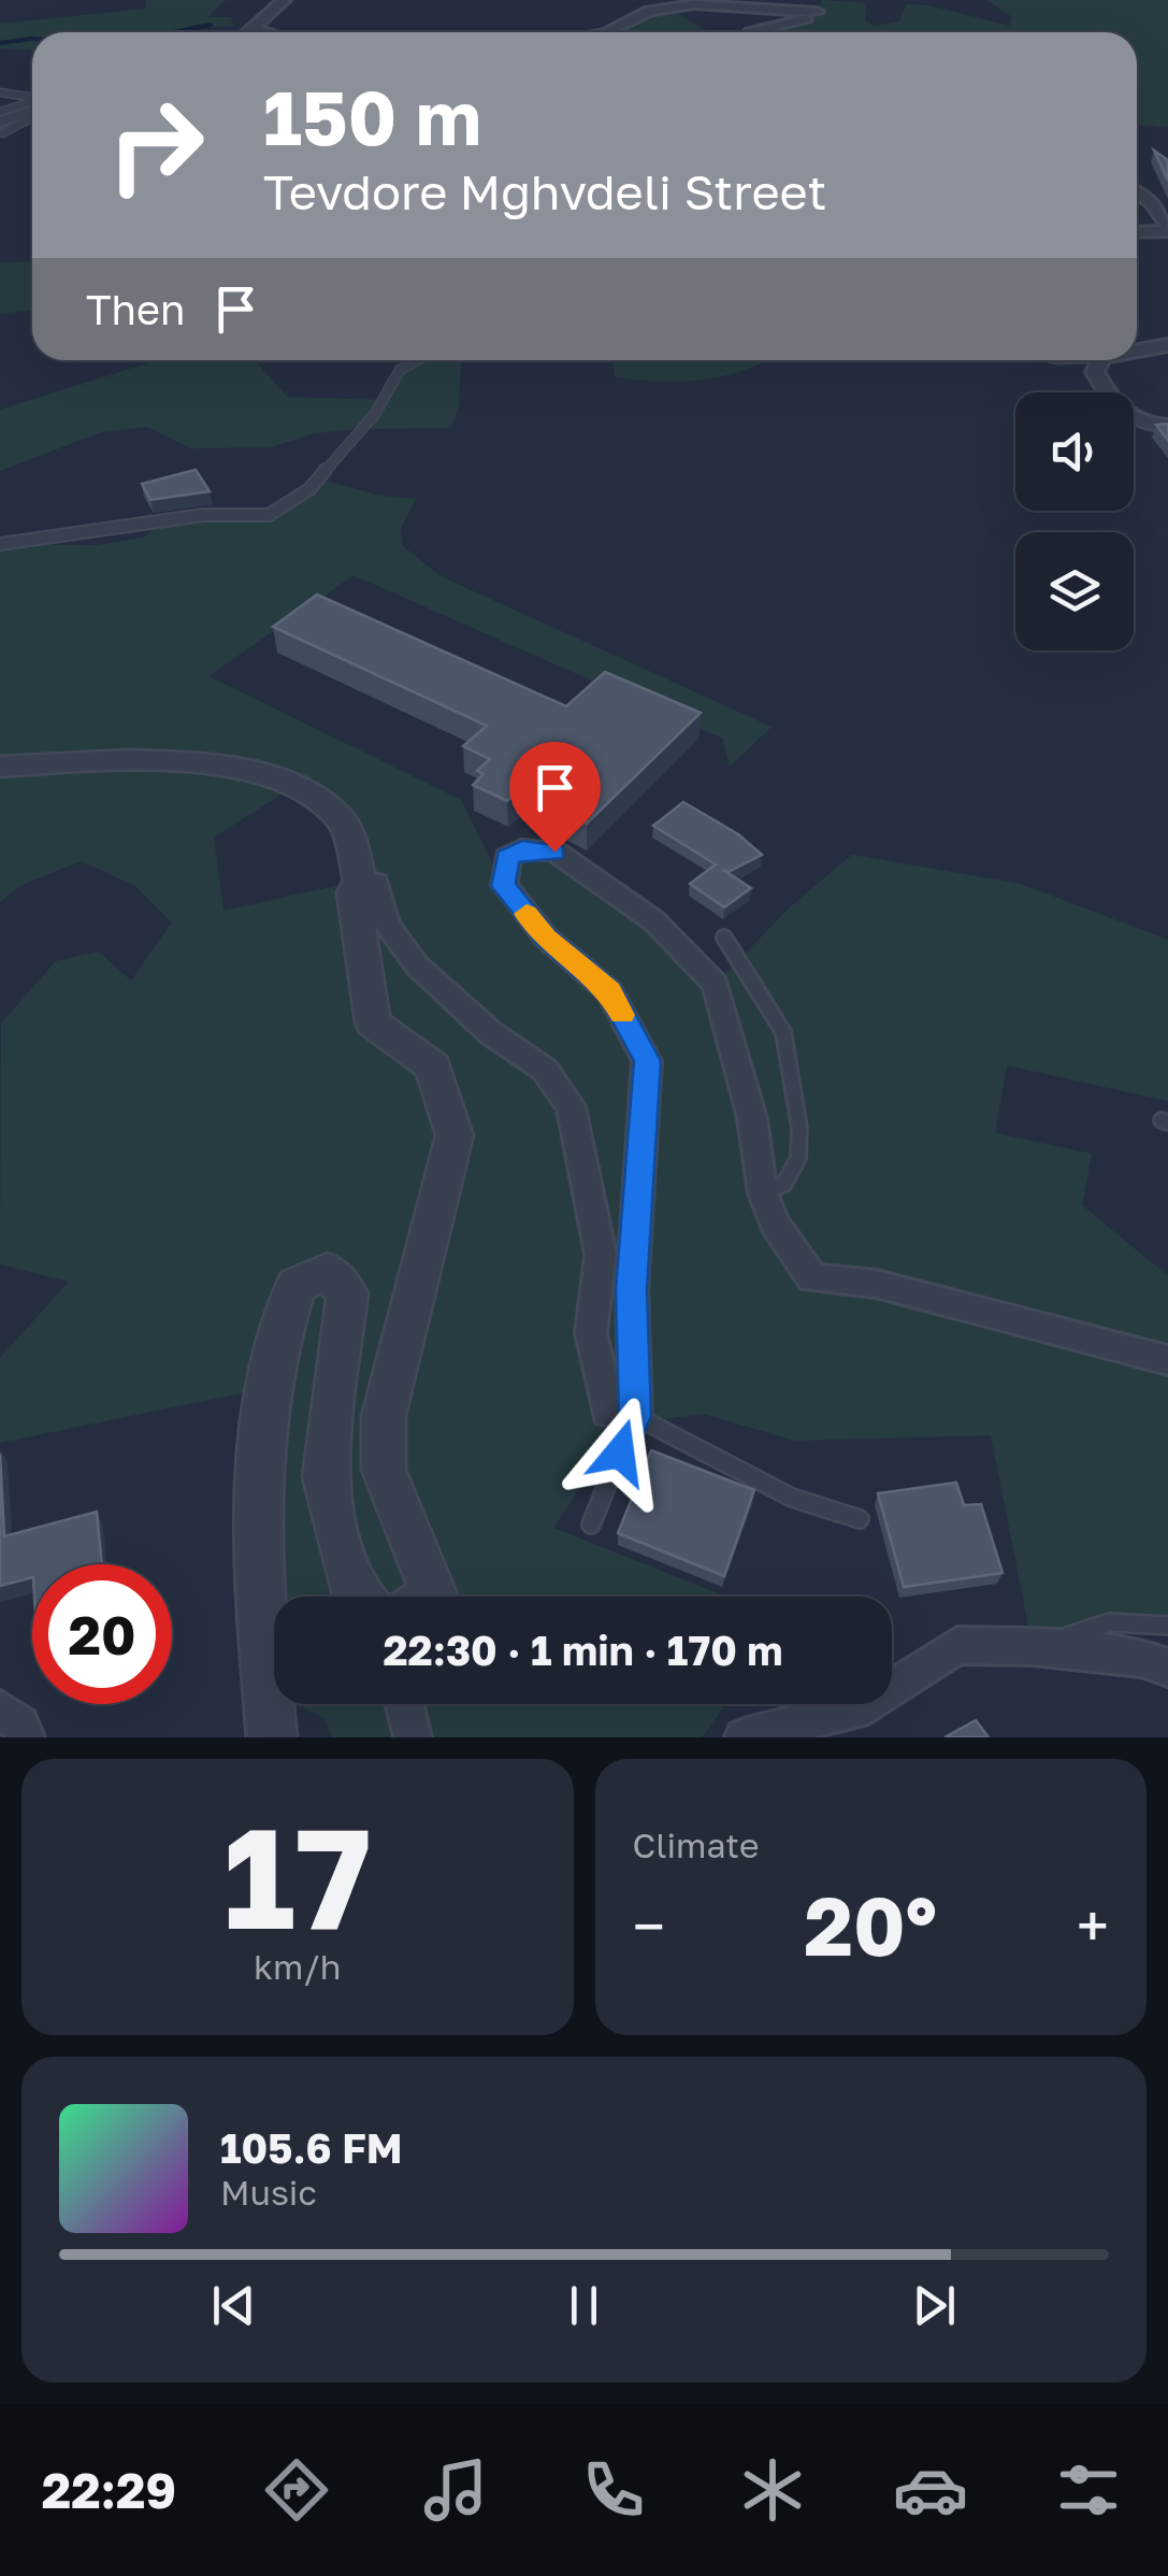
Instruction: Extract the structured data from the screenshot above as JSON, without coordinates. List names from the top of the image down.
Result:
{
  "page": {
    "turn": ["150 m", "Tevdore Mghvdeli Street"],
    "then": "Then",
    "limit": "20",
    "trip": "22:30 · 1 min · 170 m",
    "tile": [
      ["17", "km/h"],
      "Climate"
    ],
    "heat": ["−", "20°", "+"],
    "song": ["105.6 FM", "Music"],
    "tabs": "22:29"
  }
}
